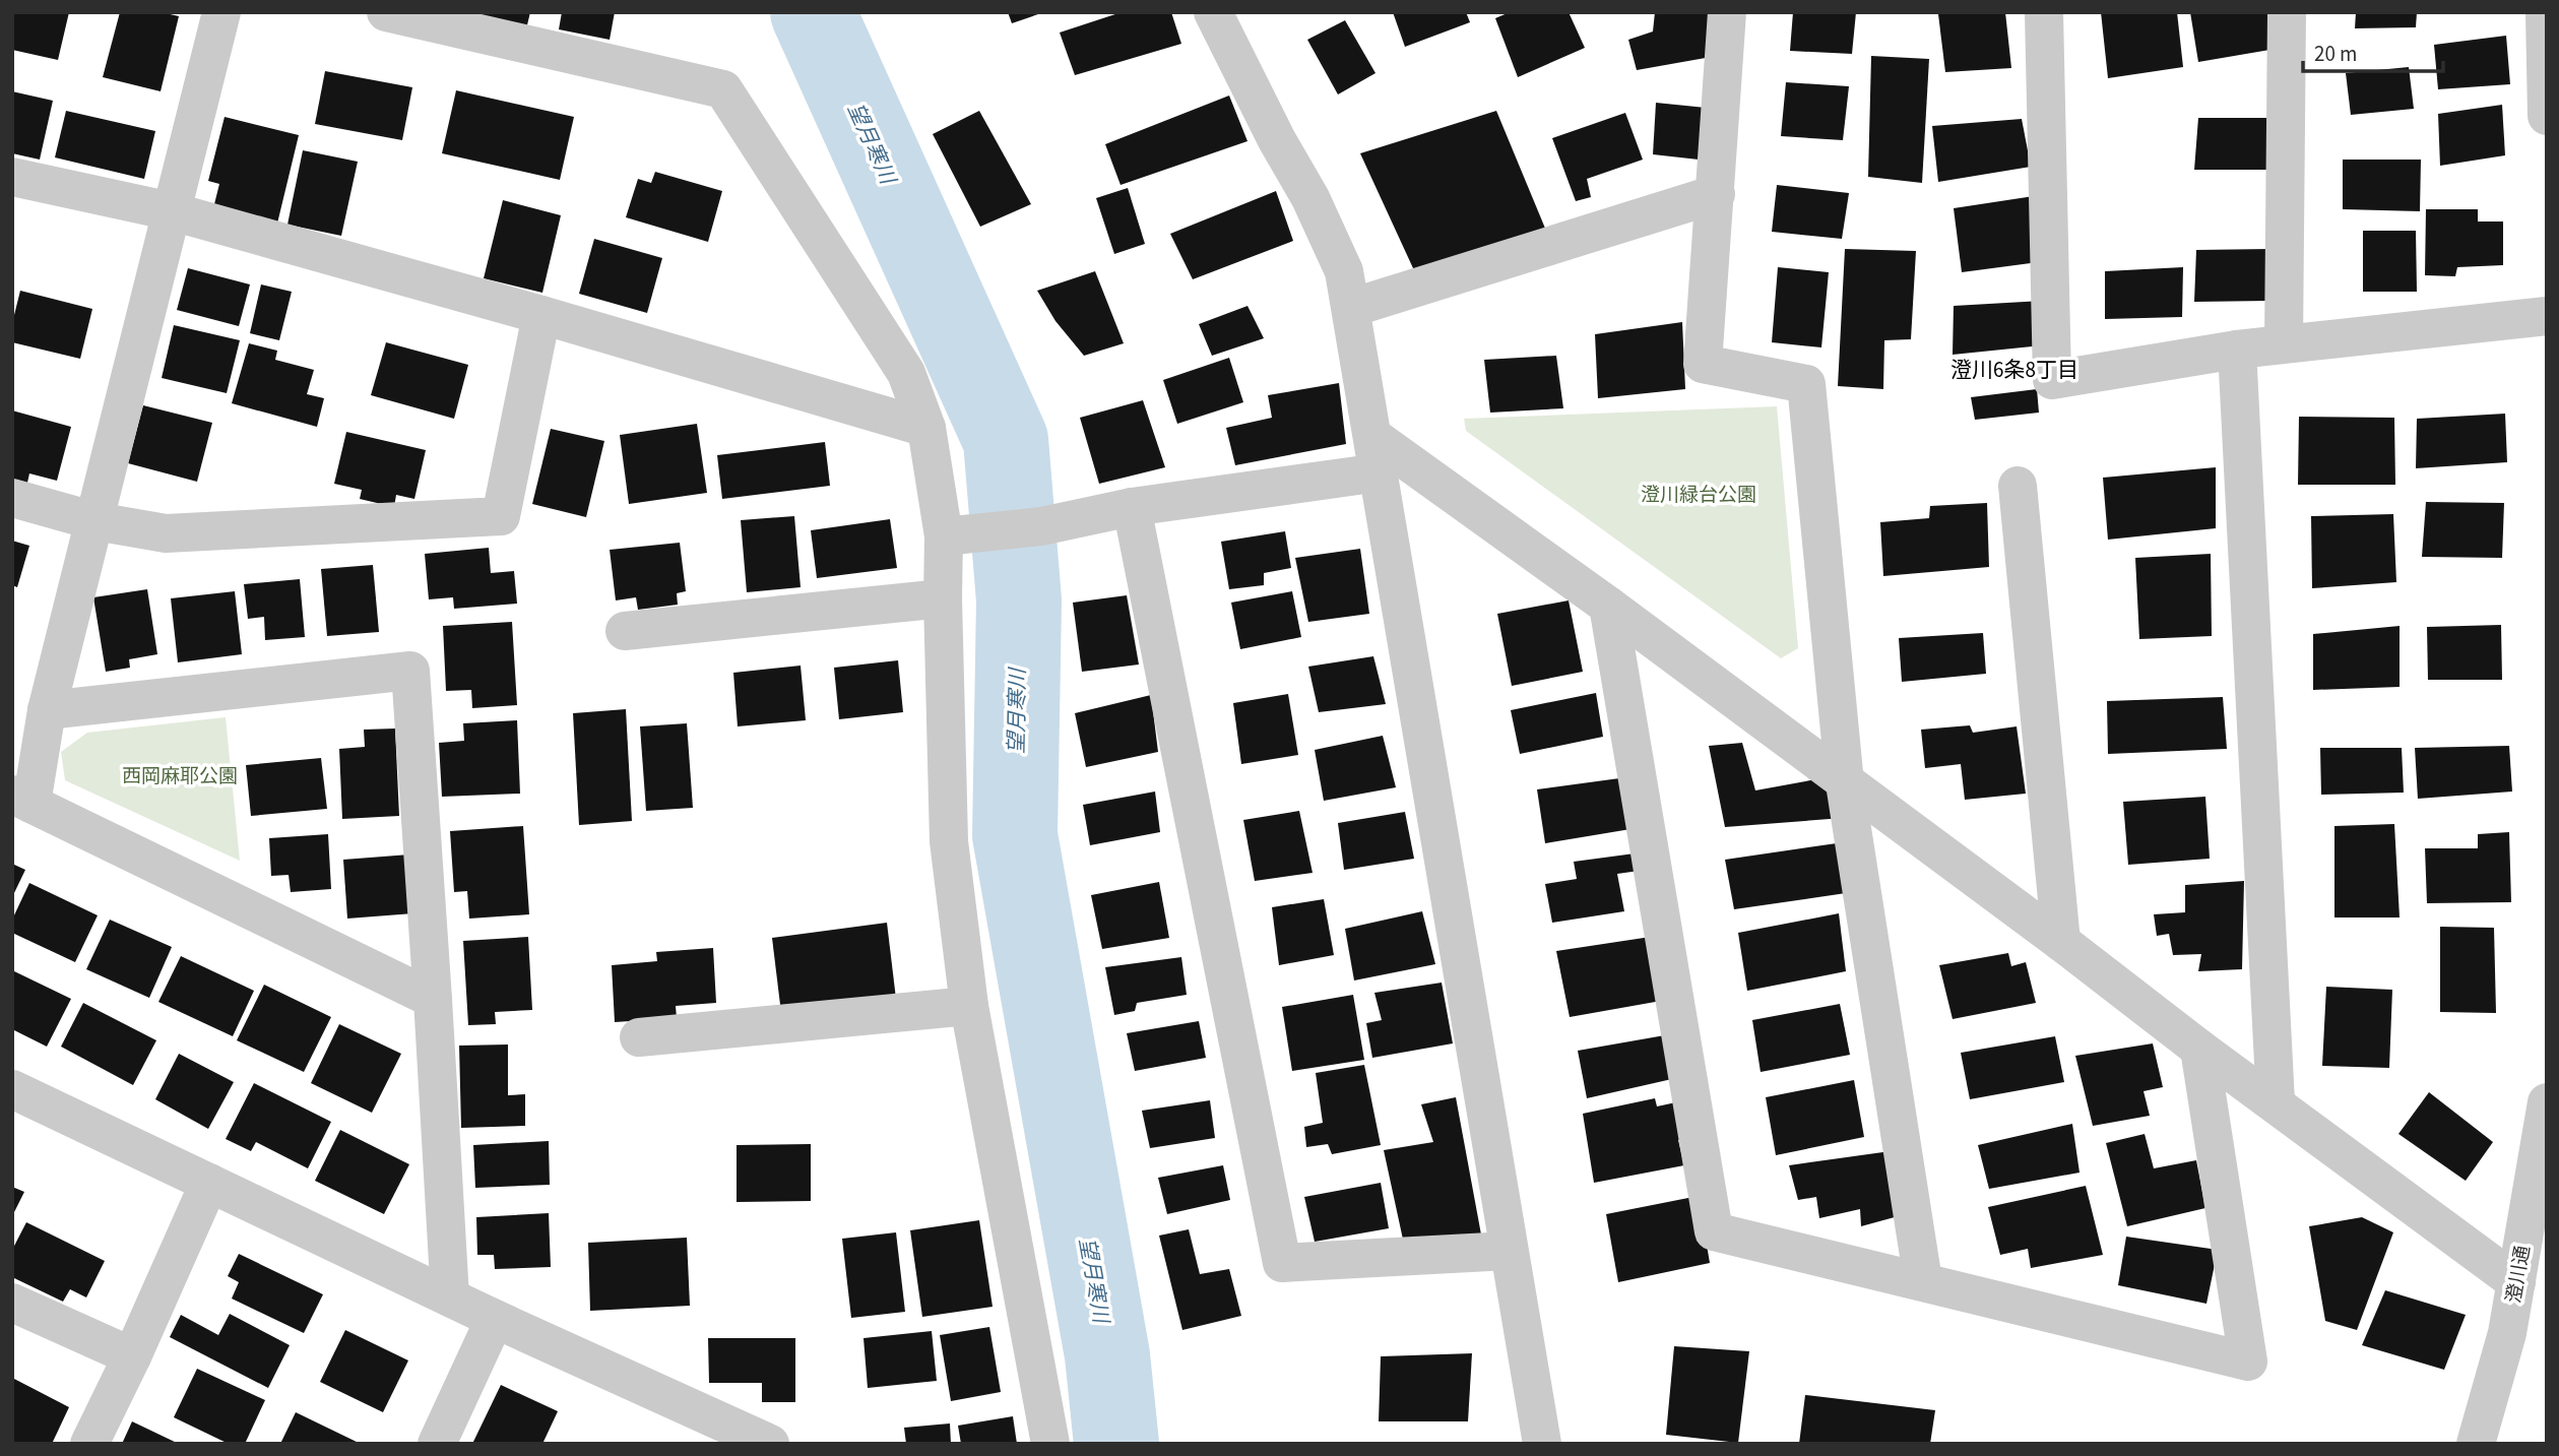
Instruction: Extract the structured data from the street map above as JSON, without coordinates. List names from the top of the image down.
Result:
{
  "streets": {
    "street": ["澄川通"]
  },
  "districts": ["澄川6条8丁目"],
  "water": ["望月寒川"],
  "parks": ["澄川緑台公園", "西岡麻耶公園"],
  "scale_bar": "20 m"
}
